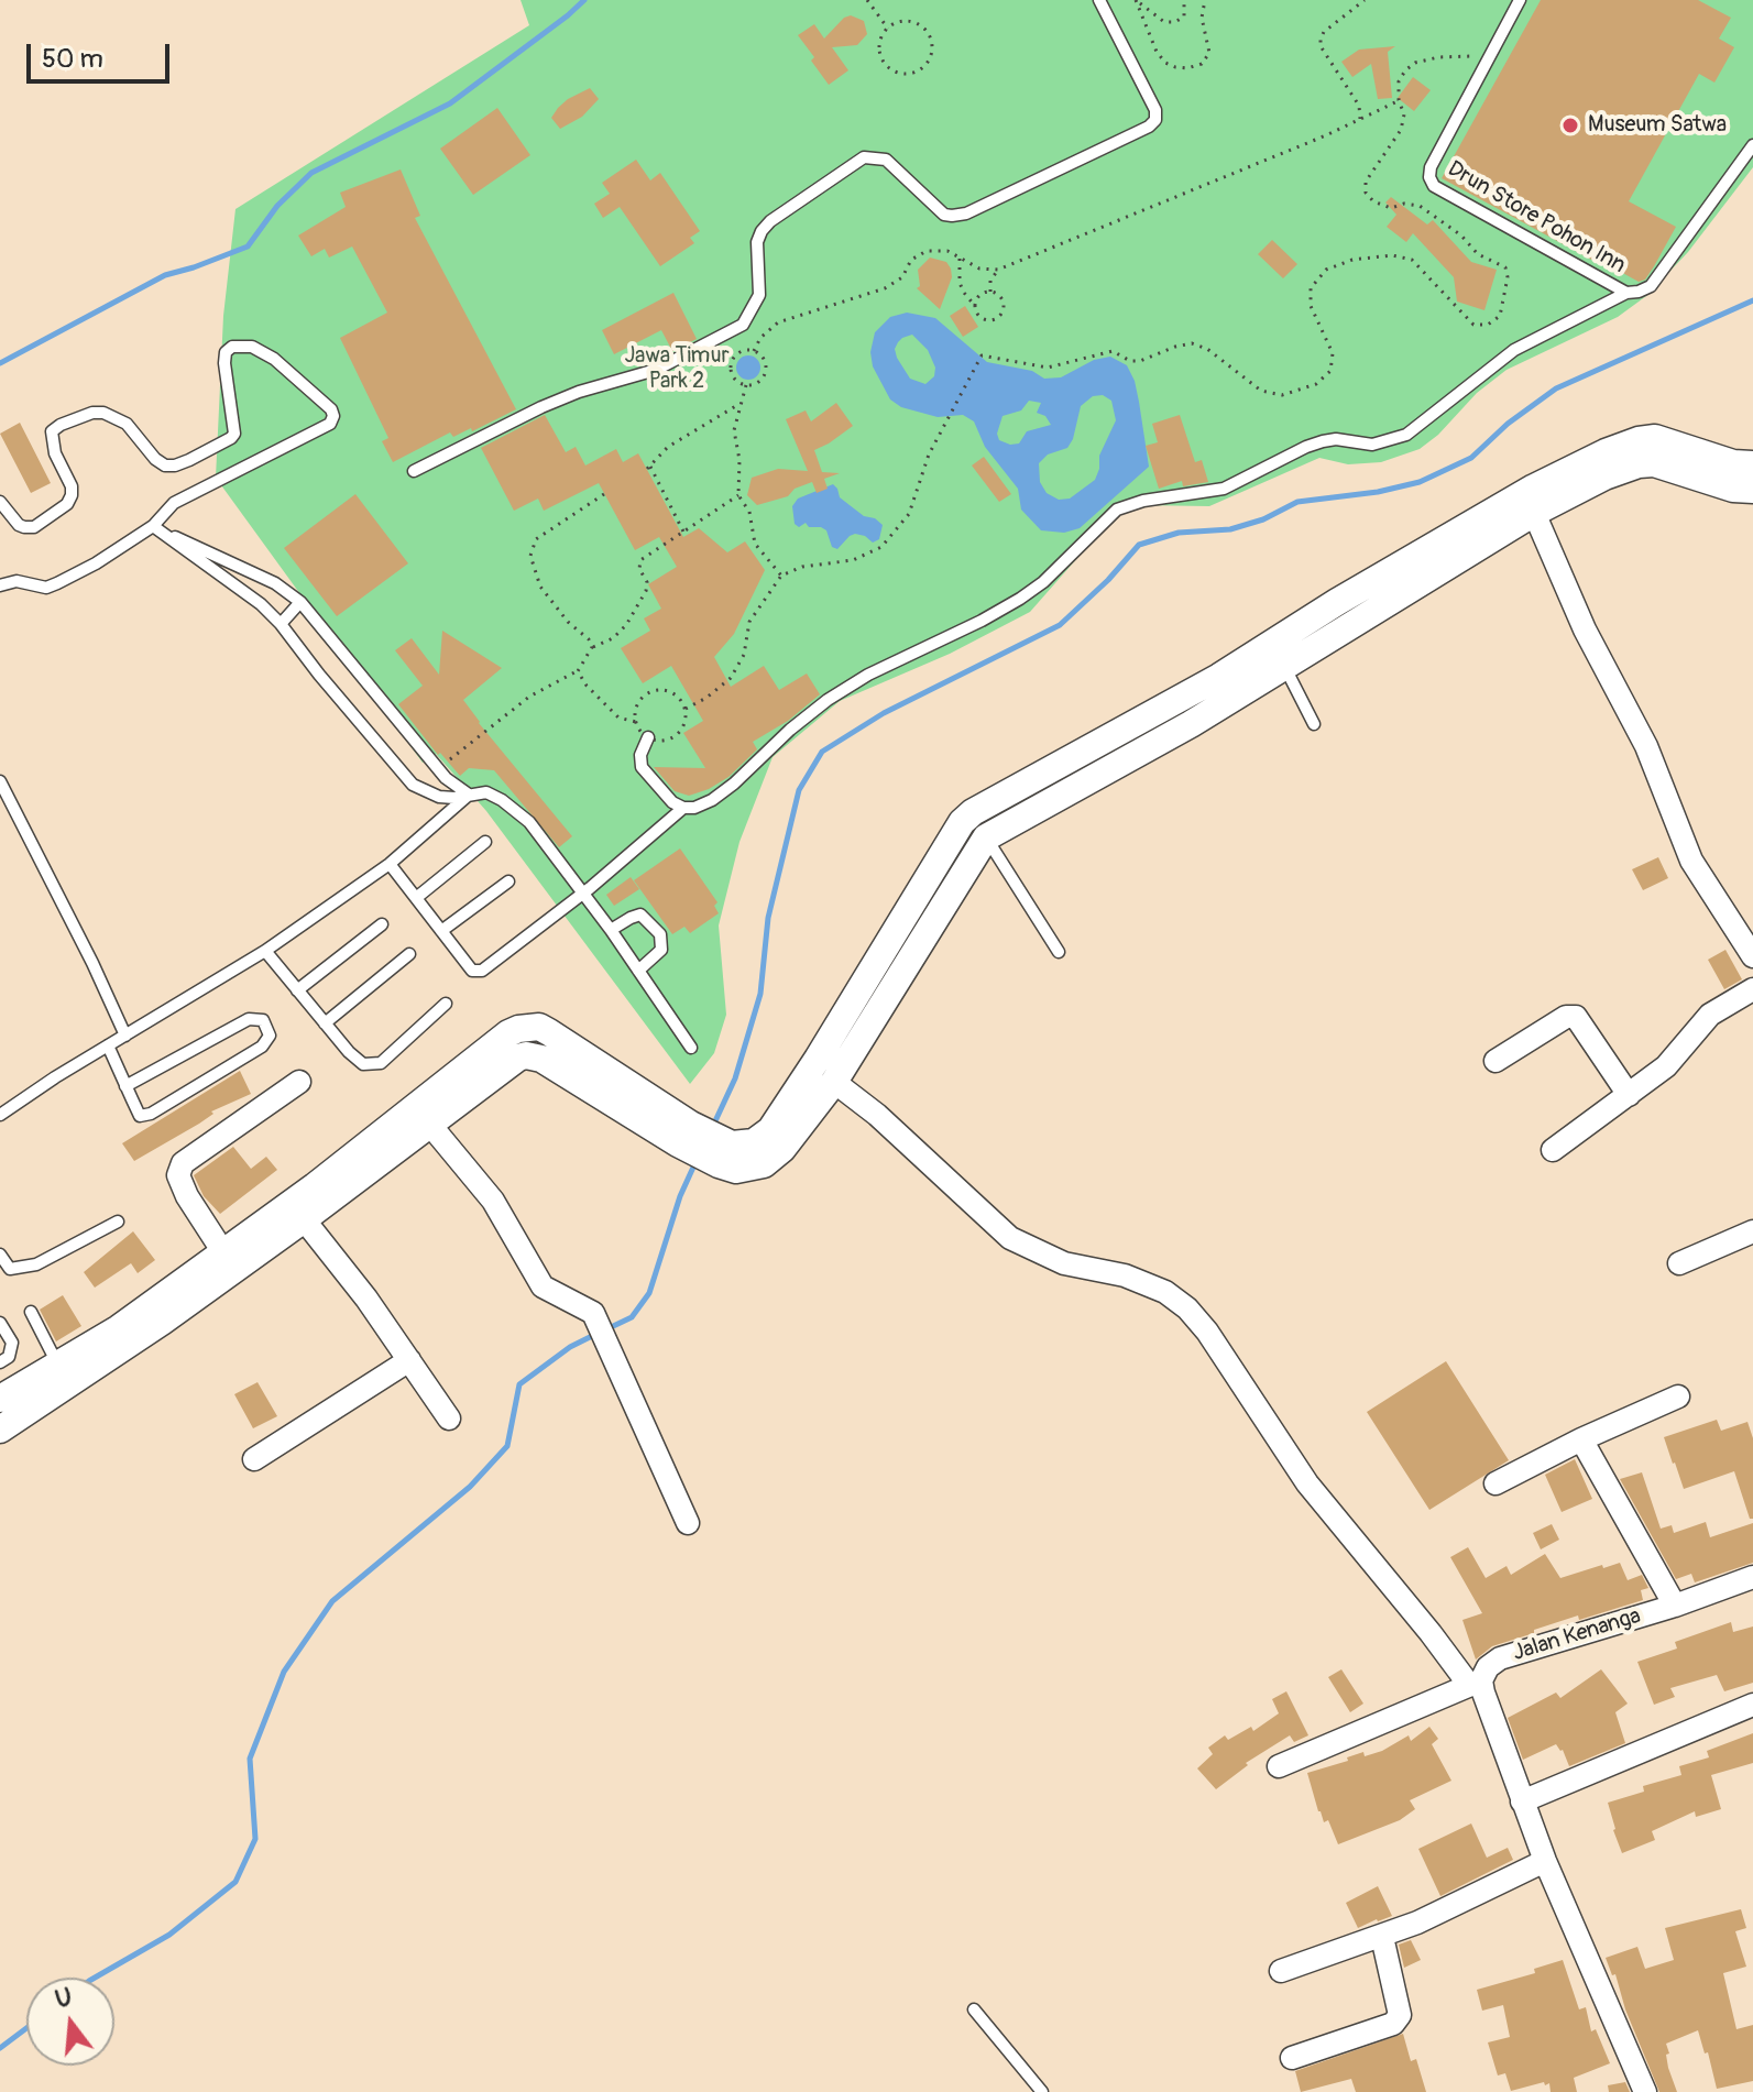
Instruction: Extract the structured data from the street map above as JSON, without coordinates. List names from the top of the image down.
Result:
{
  "streets": {
    "street": ["Jalan Kenanga"],
    "lane": ["Drun Store Pohon Inn"]
  },
  "parks": ["Jawa Timur Park 2"],
  "places": ["Museum Satwa"],
  "scale_bar": "50 m",
  "north": "top"
}
